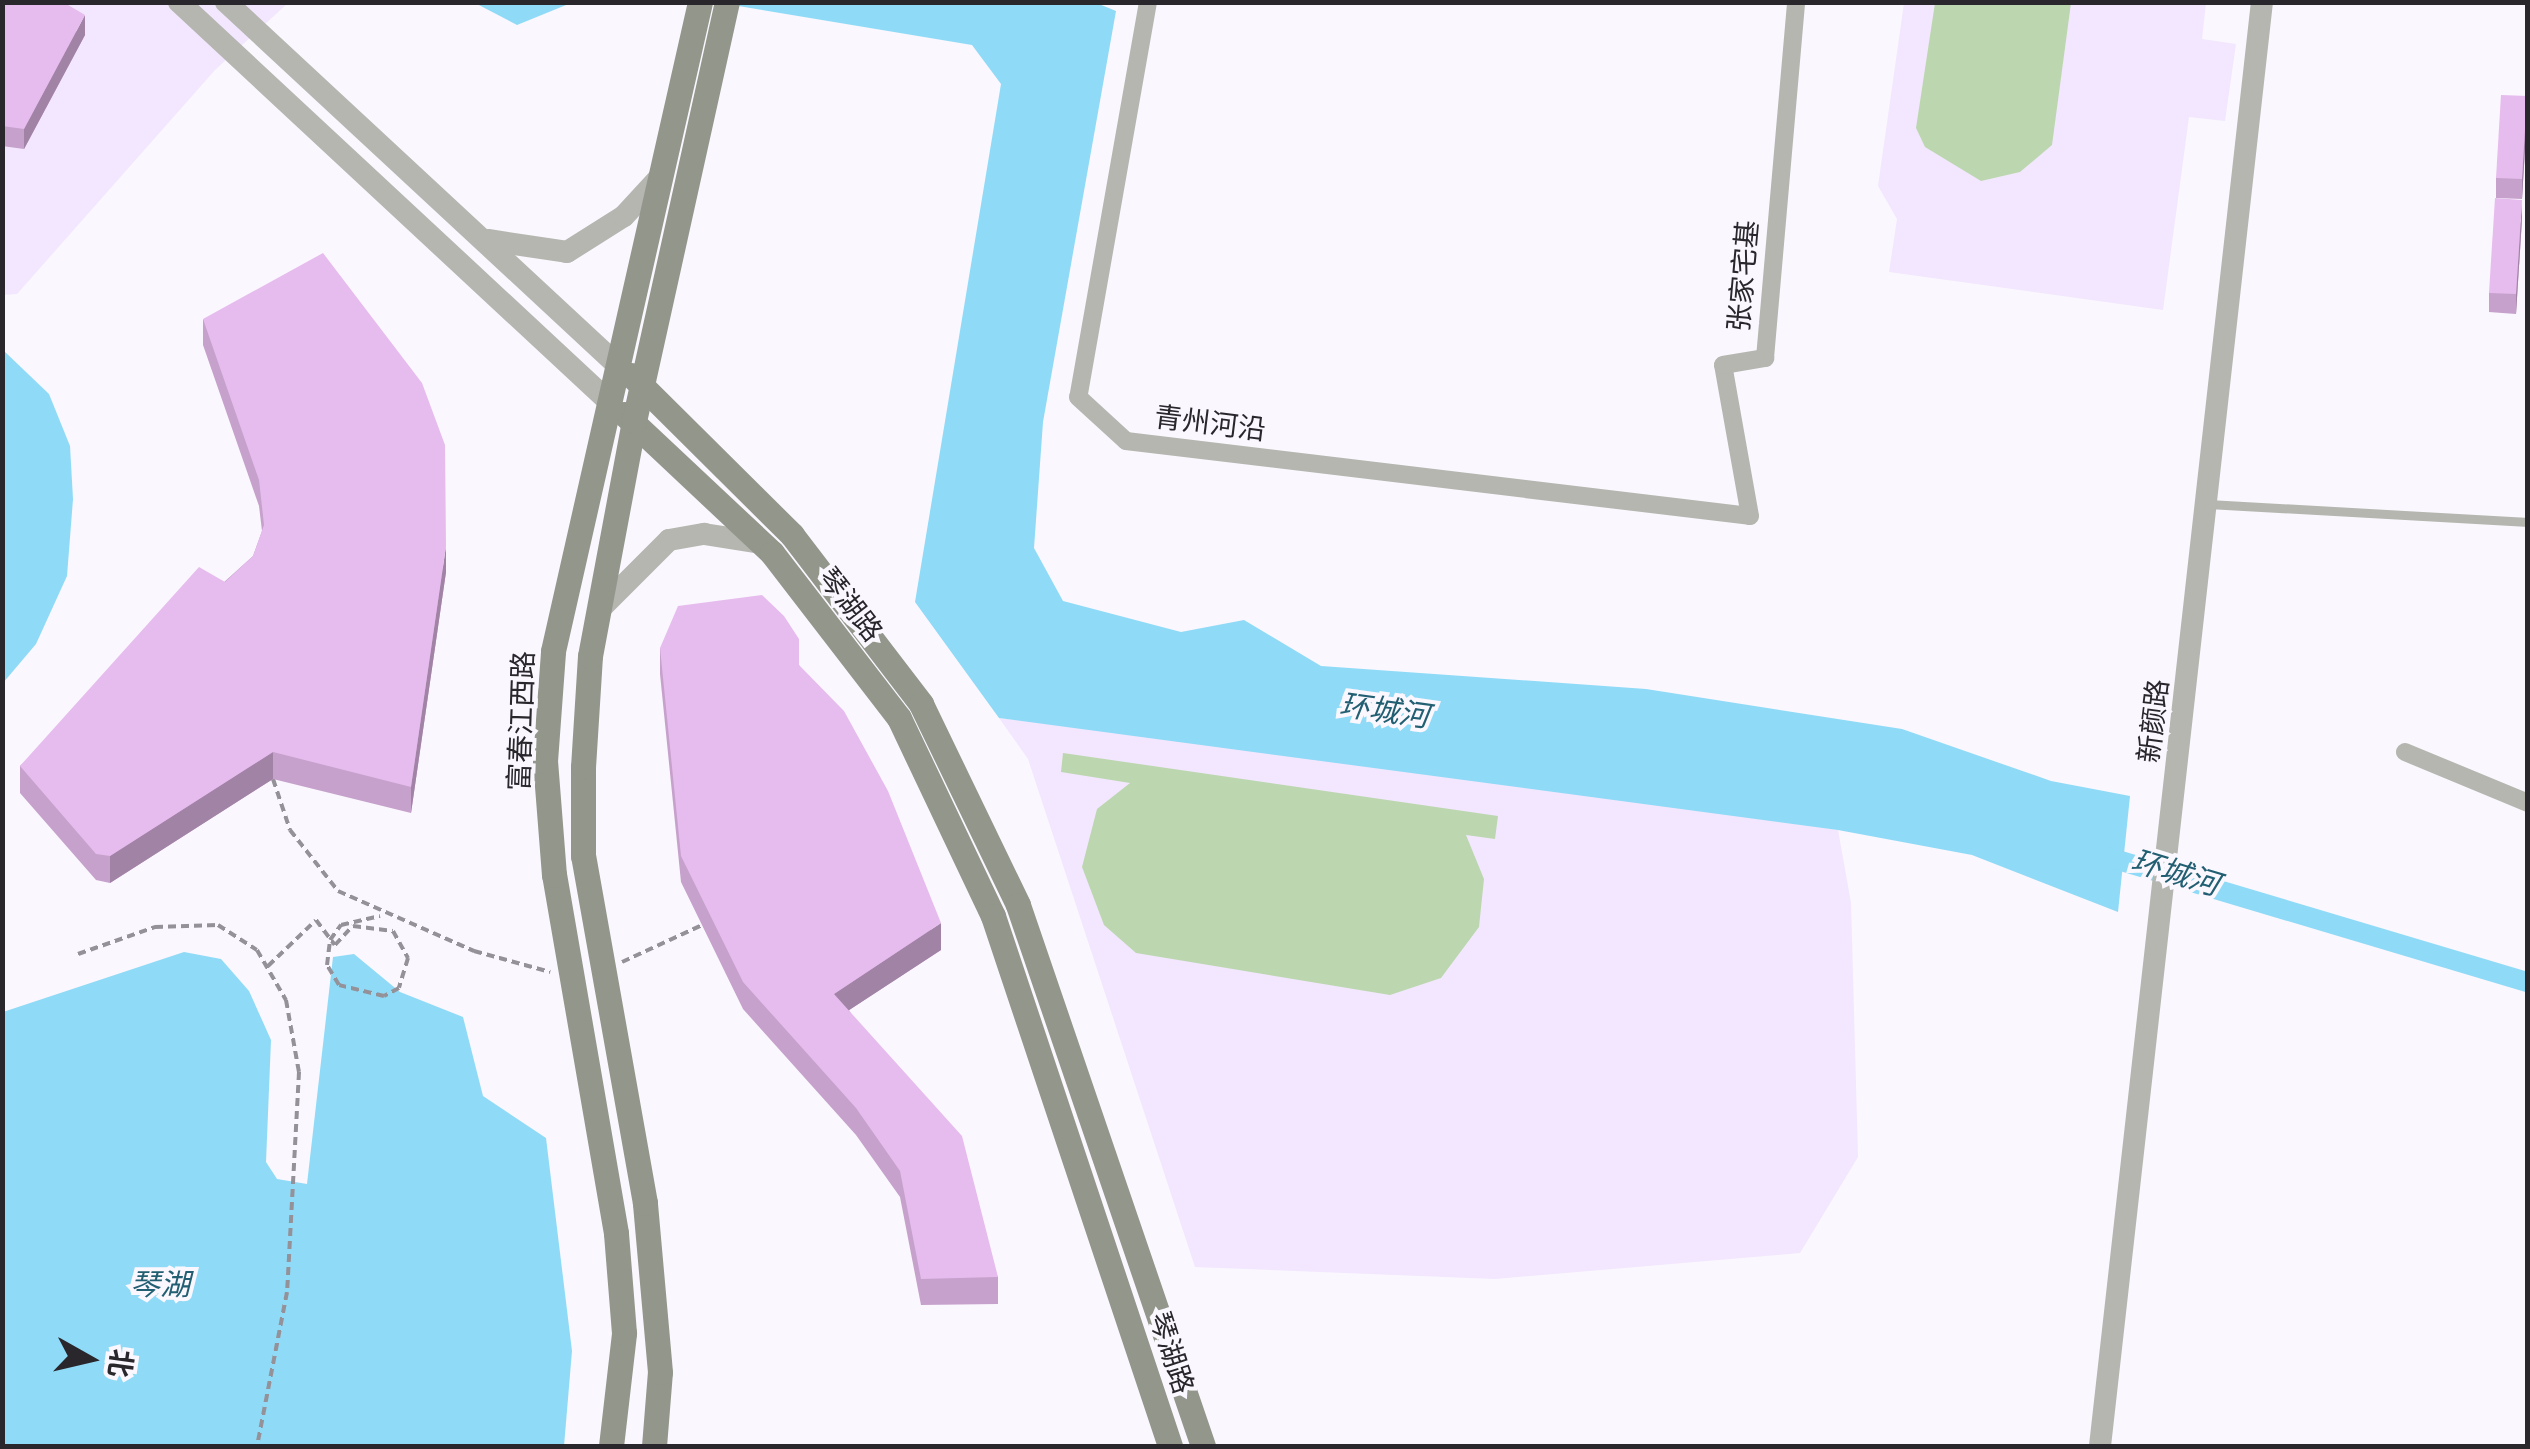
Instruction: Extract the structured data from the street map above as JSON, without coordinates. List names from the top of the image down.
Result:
{
  "streets": {
    "main road": ["琴湖路", "富春江西路"],
    "street": ["张家宅基", "青州河沿", "新颜路"]
  },
  "crossings": [
    ["张家宅基", "青州河沿"],
    ["琴湖路", "富春江西路"]
  ],
  "water": ["环城河", "琴湖"],
  "north": "right"
}
